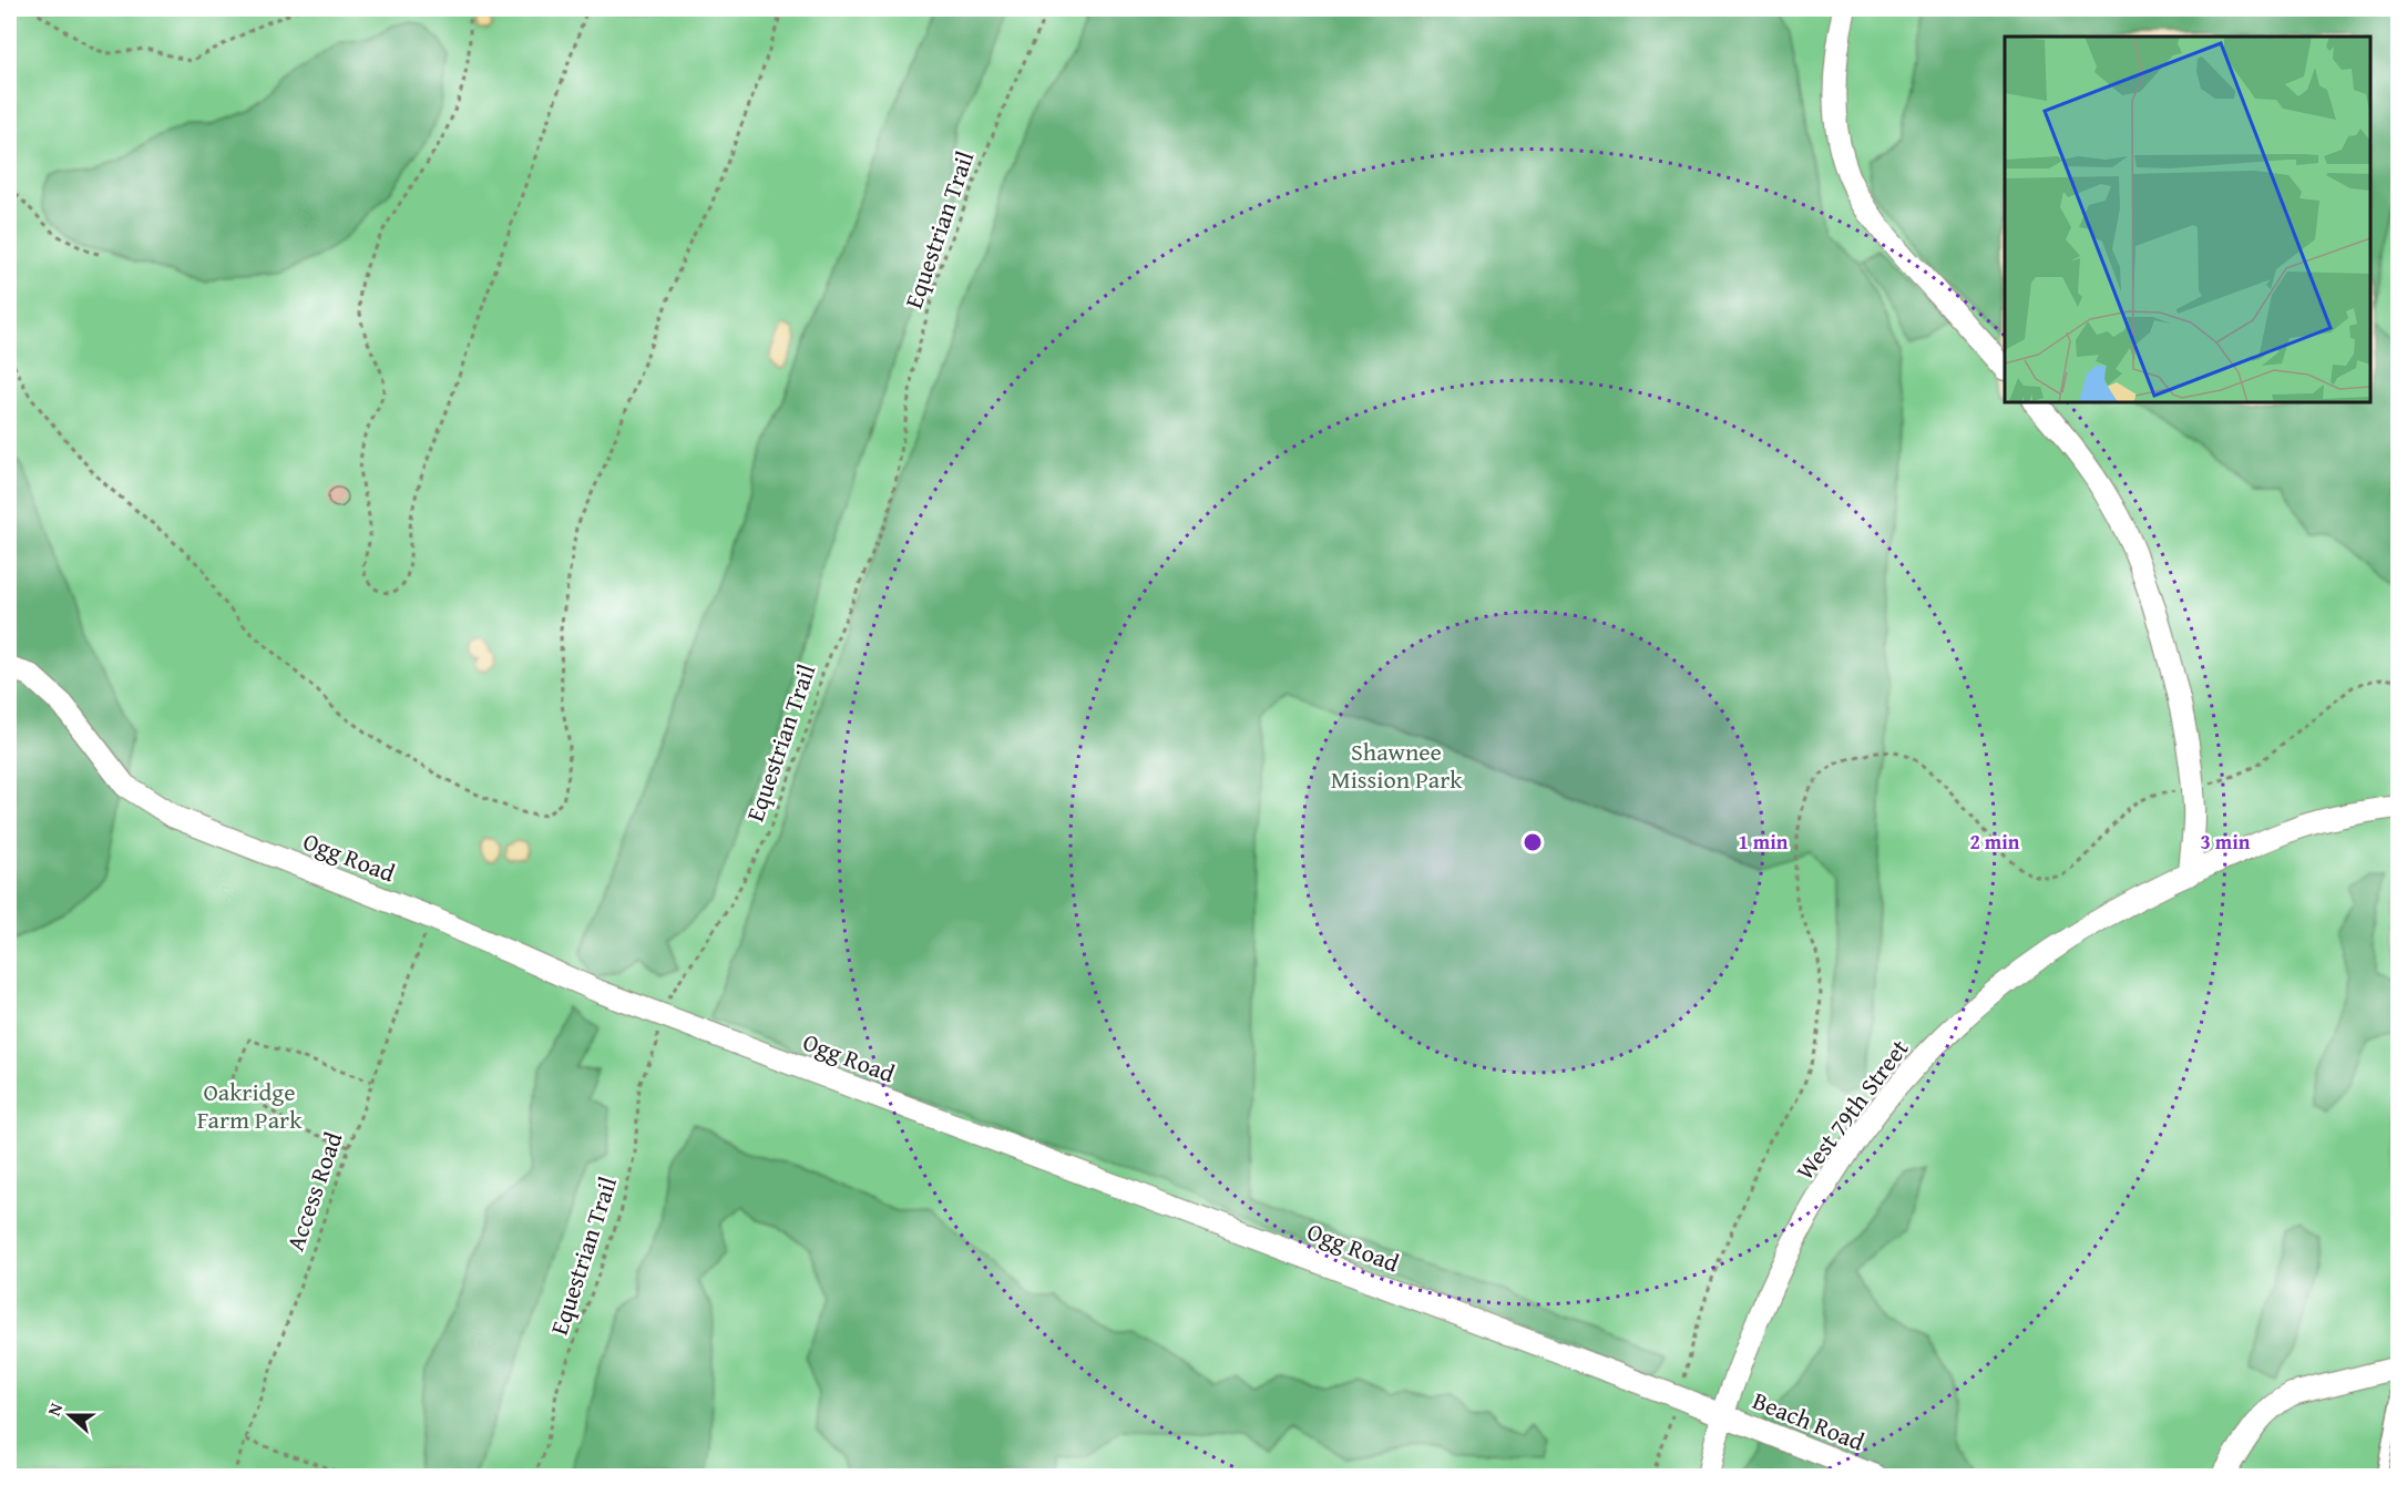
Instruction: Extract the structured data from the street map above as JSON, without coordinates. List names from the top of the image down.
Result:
{
  "streets": {
    "street": ["Ogg Road", "West 79th Street", "Beach Road"],
    "path": ["Equestrian Trail", "Access Road"]
  },
  "crossings": [
    ["Equestrian Trail", "Ogg Road"],
    ["Ogg Road", "West 79th Street"],
    ["Ogg Road", "Access Road"],
    ["Ogg Road", "Beach Road"],
    ["West 79th Street", "Beach Road"]
  ],
  "parks": ["Shawnee Mission Park", "Oakridge Farm Park"],
  "north": "left",
  "rings": ["1 min", "2 min", "3 min"]
}
